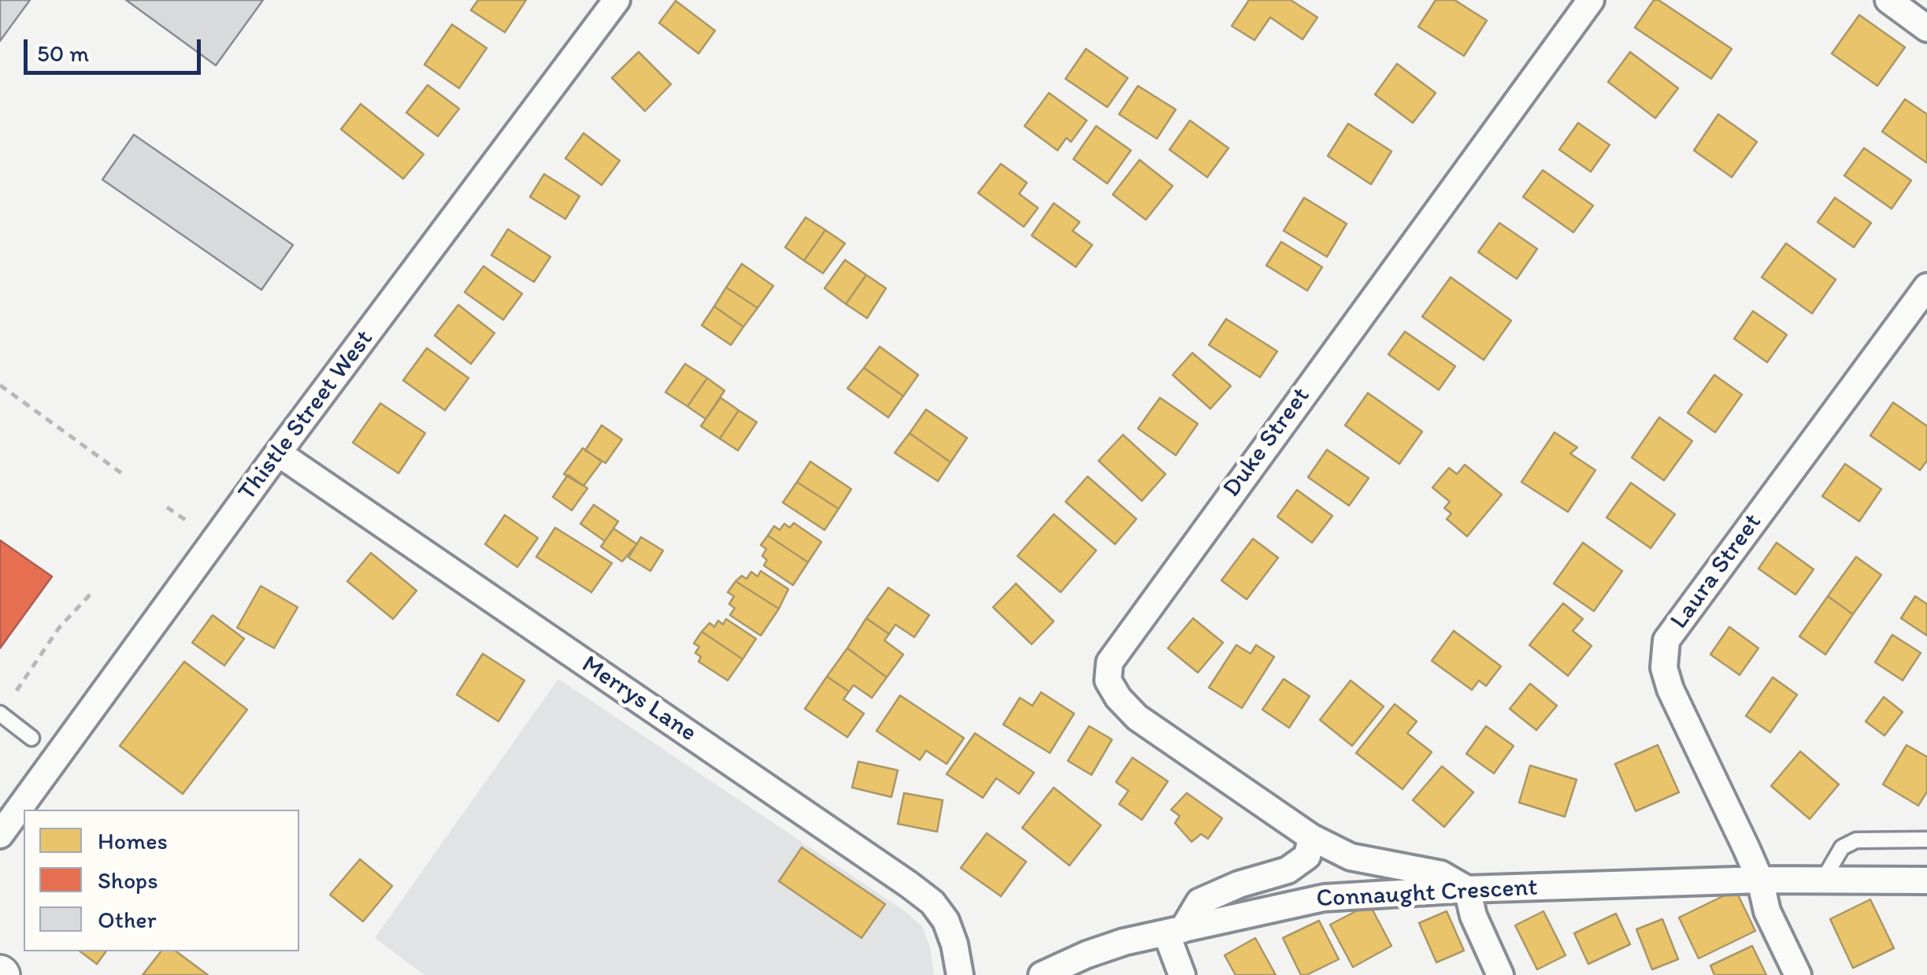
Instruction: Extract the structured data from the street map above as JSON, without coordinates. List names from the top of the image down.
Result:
{
  "streets": {
    "street": [
      "Thistle Street West",
      "Duke Street",
      "Laura Street",
      "Merrys Lane",
      "Connaught Crescent"
    ]
  },
  "crossings": [
    ["Thistle Street West", "Merrys Lane"],
    ["Duke Street", "Connaught Crescent"],
    ["Laura Street", "Connaught Crescent"]
  ],
  "legend": ["Homes", "Shops", "Other"],
  "scale_bar": "50 m"
}
